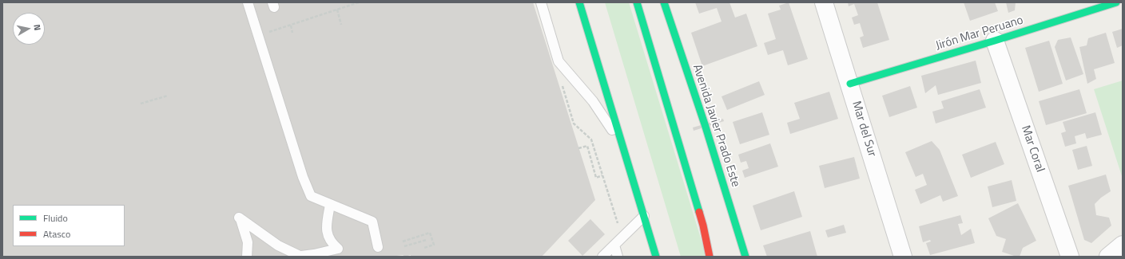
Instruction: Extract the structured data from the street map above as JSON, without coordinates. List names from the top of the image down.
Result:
{
  "streets": {
    "main road": ["Jirón Mar Peruano", "Avenida Javier Prado Este"],
    "street": ["Mar del Sur", "Mar Coral"]
  },
  "crossings": [
    ["Jirón Mar Peruano", "Mar del Sur"],
    ["Jirón Mar Peruano", "Mar Coral"]
  ],
  "legend": ["Fluido", "Atasco"],
  "north": "right"
}
